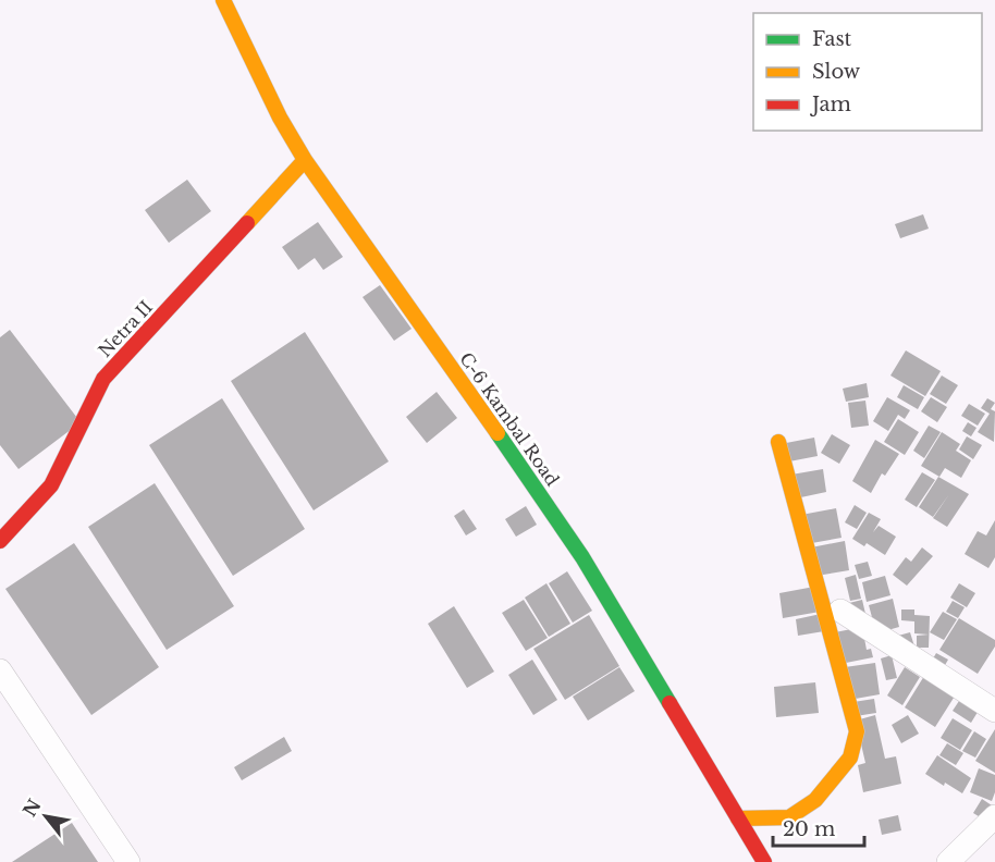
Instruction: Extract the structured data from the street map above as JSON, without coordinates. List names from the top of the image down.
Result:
{
  "streets": {
    "street": ["Netra II", "C-6 Kambal Road"]
  },
  "crossings": [
    ["Netra II", "C-6 Kambal Road"]
  ],
  "legend": ["Fast", "Slow", "Jam"],
  "scale_bar": "20 m",
  "north": "top left"
}
